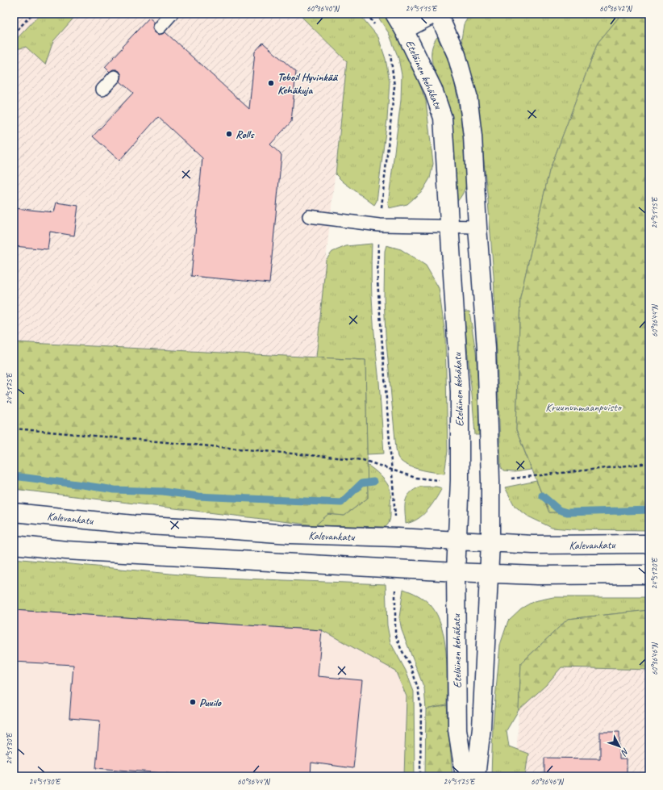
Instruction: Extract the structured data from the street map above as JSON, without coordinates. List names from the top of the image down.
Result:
{
  "streets": {
    "street": ["Eteläinen kehäkatu", "Kalevankatu"]
  },
  "crossings": [
    ["Eteläinen kehäkatu", "Kalevankatu"]
  ],
  "parks": ["Kruununmaanpuisto"],
  "places": ["Teboil Hyvinkää Kehäkuja", "Rolls", "Puuilo"],
  "north": "bottom right",
  "coordinates": [
    "60°36'40\"N",
    "24°51'15\"E",
    "60°36'42\"N",
    "60°36'44\"N",
    "24°51'25\"E",
    "24°51'20\"E",
    "60°36'46\"N",
    "24°51'30\"E"
  ]
}
